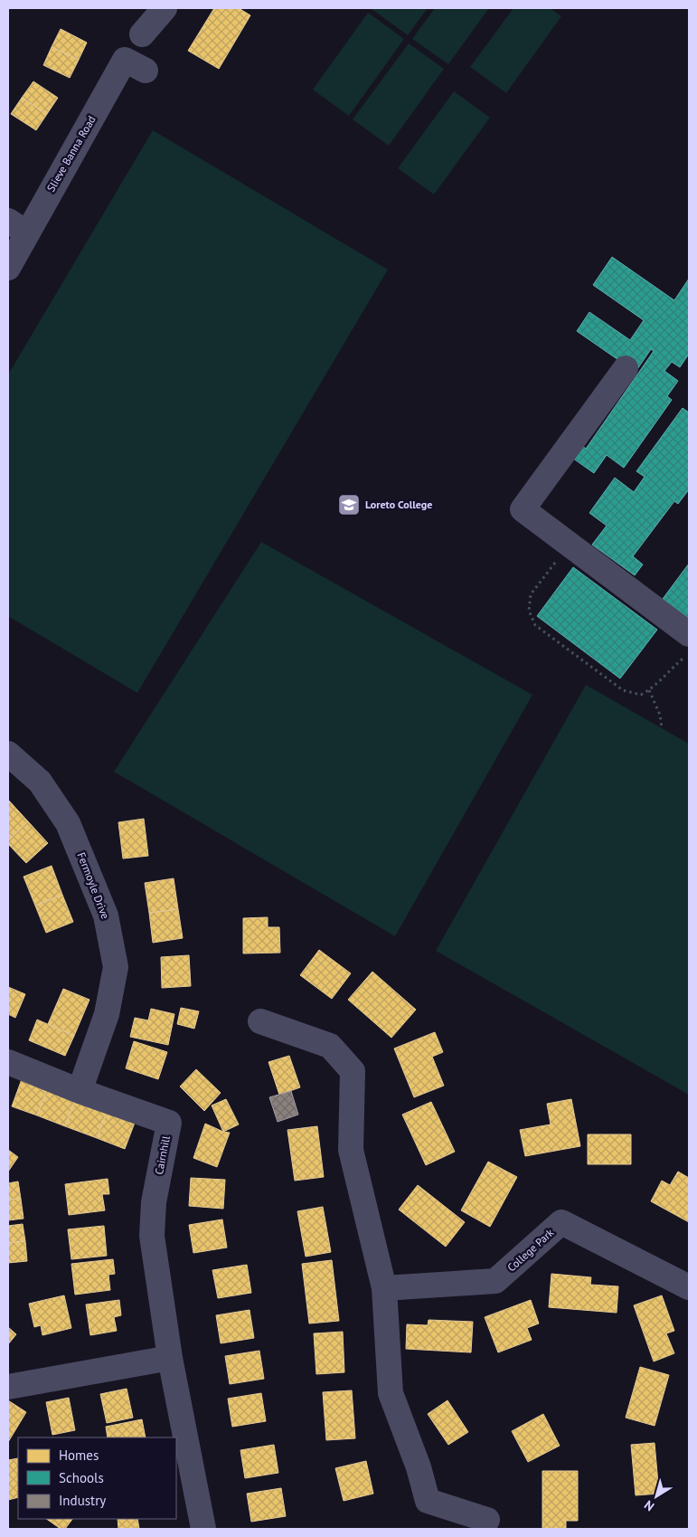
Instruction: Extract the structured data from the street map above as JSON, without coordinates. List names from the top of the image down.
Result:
{
  "streets": {
    "street": [
      "Slieve Banna Road",
      "Fermoyle Drive",
      "Cairnhill",
      "College Park"
    ]
  },
  "crossings": [
    ["Fermoyle Drive", "Cairnhill"]
  ],
  "places": {
    "school or university": ["Loreto College"]
  },
  "legend": ["Homes", "Schools", "Industry"],
  "north": "bottom left"
}
